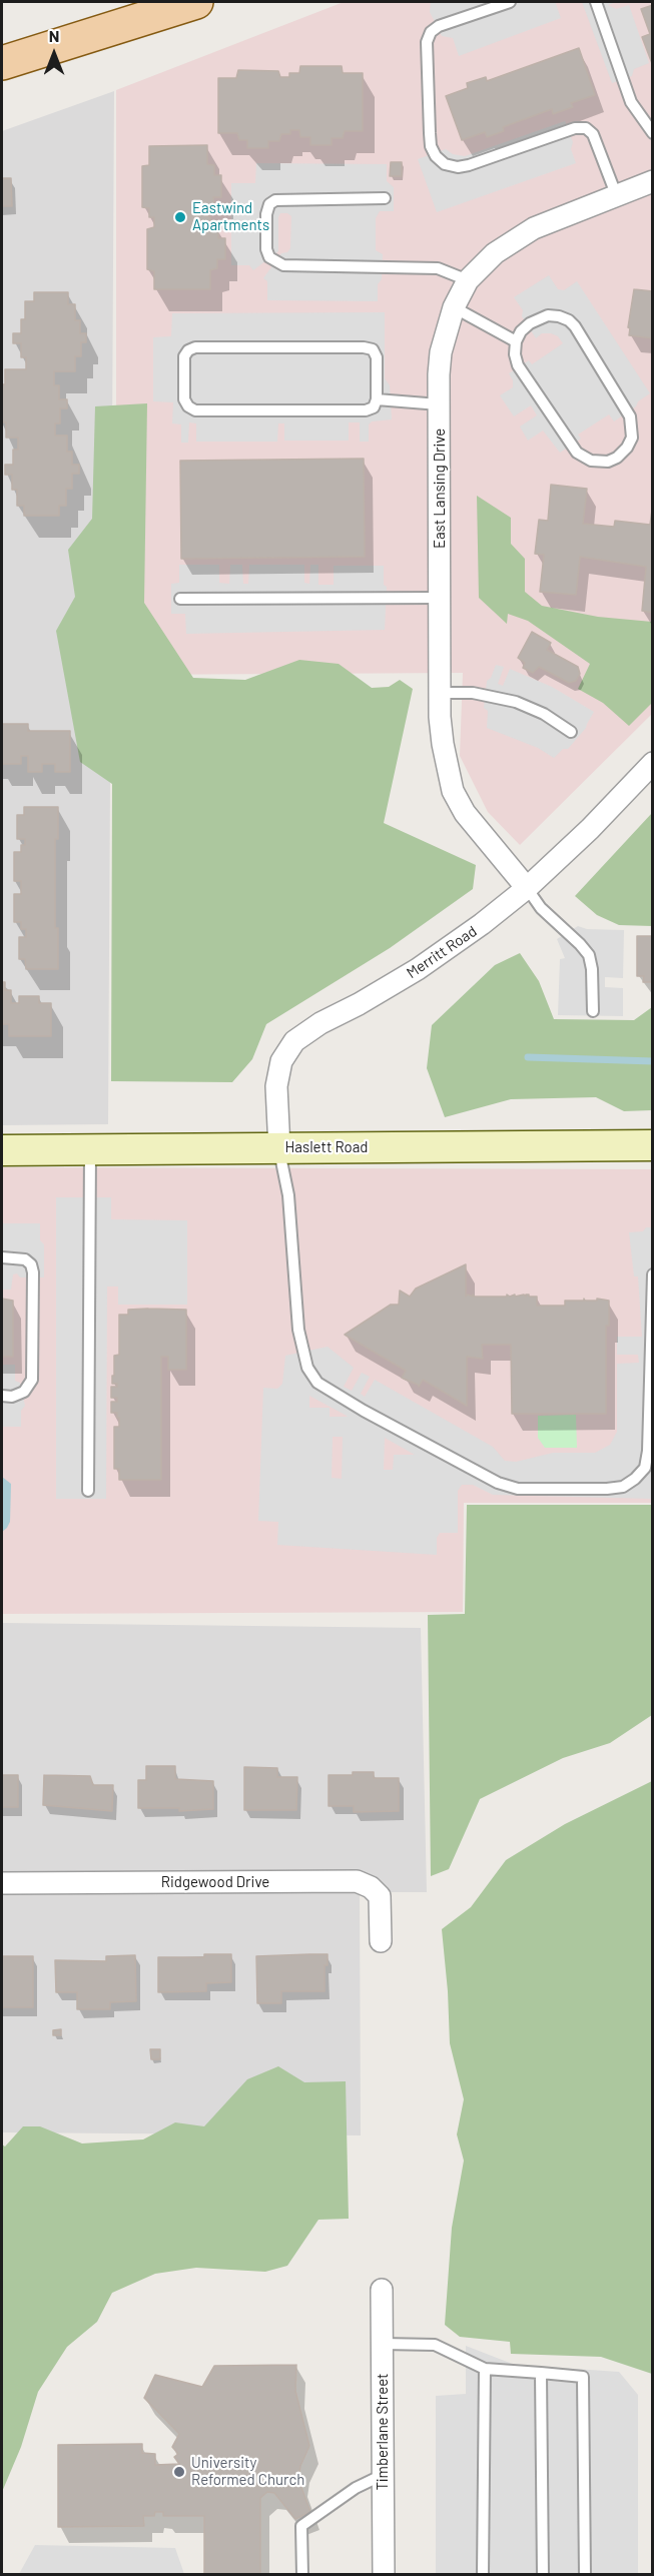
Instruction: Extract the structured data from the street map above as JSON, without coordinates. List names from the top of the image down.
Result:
{
  "streets": {
    "main road": ["Haslett Road"],
    "street": [
      "East Lansing Drive",
      "Merritt Road",
      "Ridgewood Drive",
      "Timberlane Street"
    ]
  },
  "crossings": [
    ["East Lansing Drive", "Merritt Road"],
    ["Merritt Road", "Haslett Road"]
  ],
  "places": ["Eastwind Apartments", "University Reformed Church"],
  "north": "top"
}
